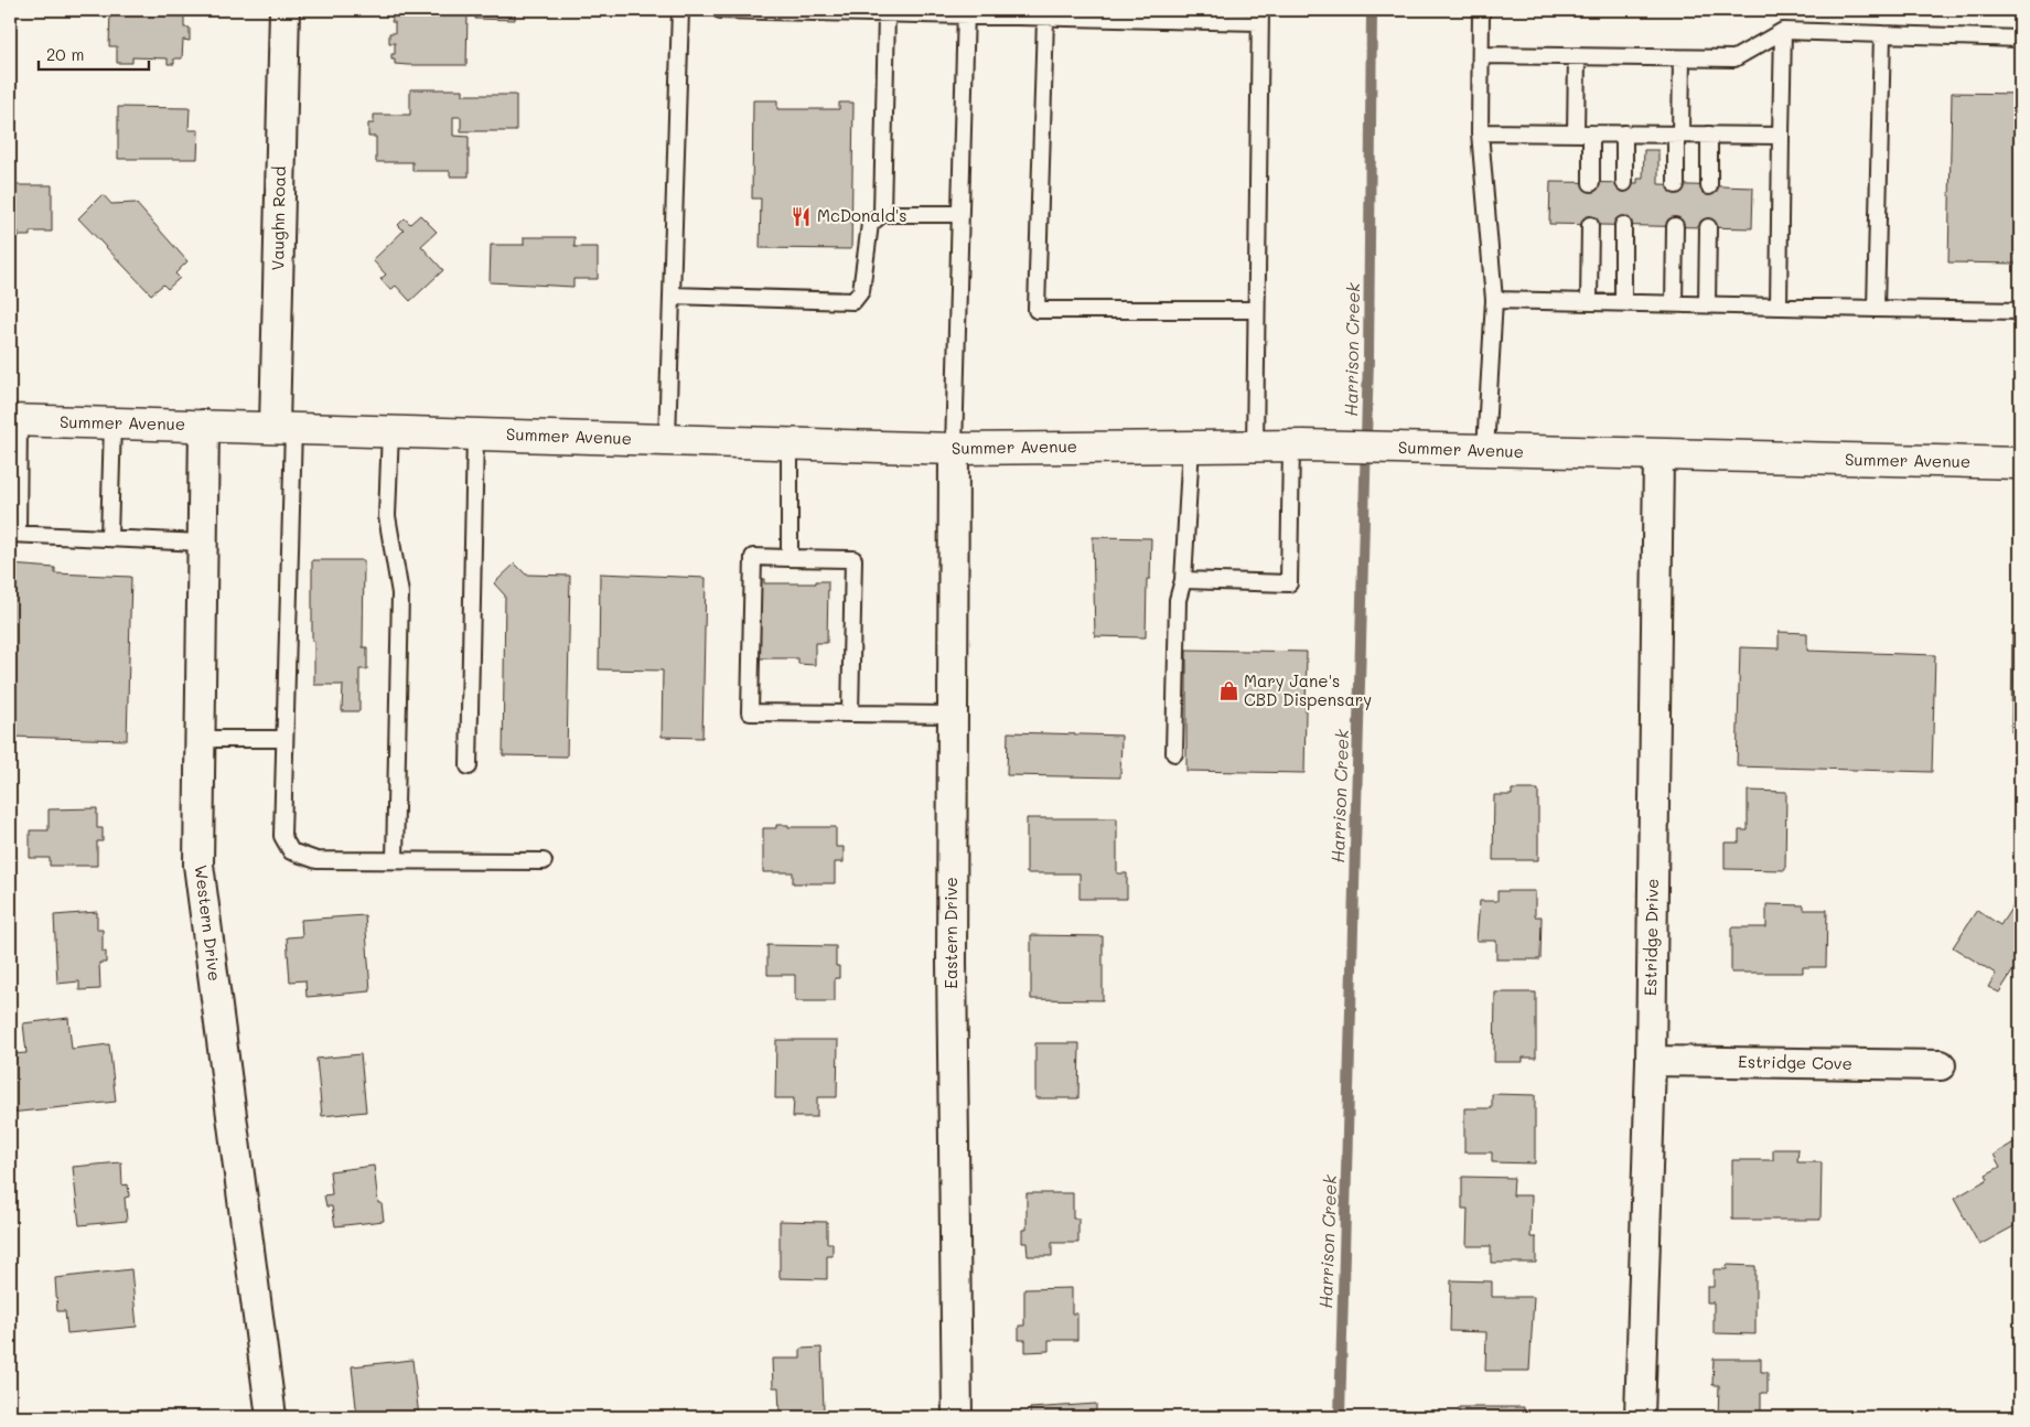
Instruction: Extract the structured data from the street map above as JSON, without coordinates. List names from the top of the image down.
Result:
{
  "streets": {
    "main road": ["Summer Avenue"],
    "street": [
      "Vaughn Road",
      "Western Drive",
      "Eastern Drive",
      "Estridge Drive",
      "Estridge Cove"
    ]
  },
  "crossings": [
    ["Vaughn Road", "Summer Avenue"],
    ["Summer Avenue", "Western Drive"],
    ["Summer Avenue", "Eastern Drive"],
    ["Summer Avenue", "Estridge Drive"],
    ["Estridge Drive", "Estridge Cove"]
  ],
  "water": ["Harrison Creek"],
  "places": {
    "restaurant": ["McDonald's"],
    "shop": ["Mary Jane's CBD Dispensary"]
  },
  "scale_bar": "20 m"
}
